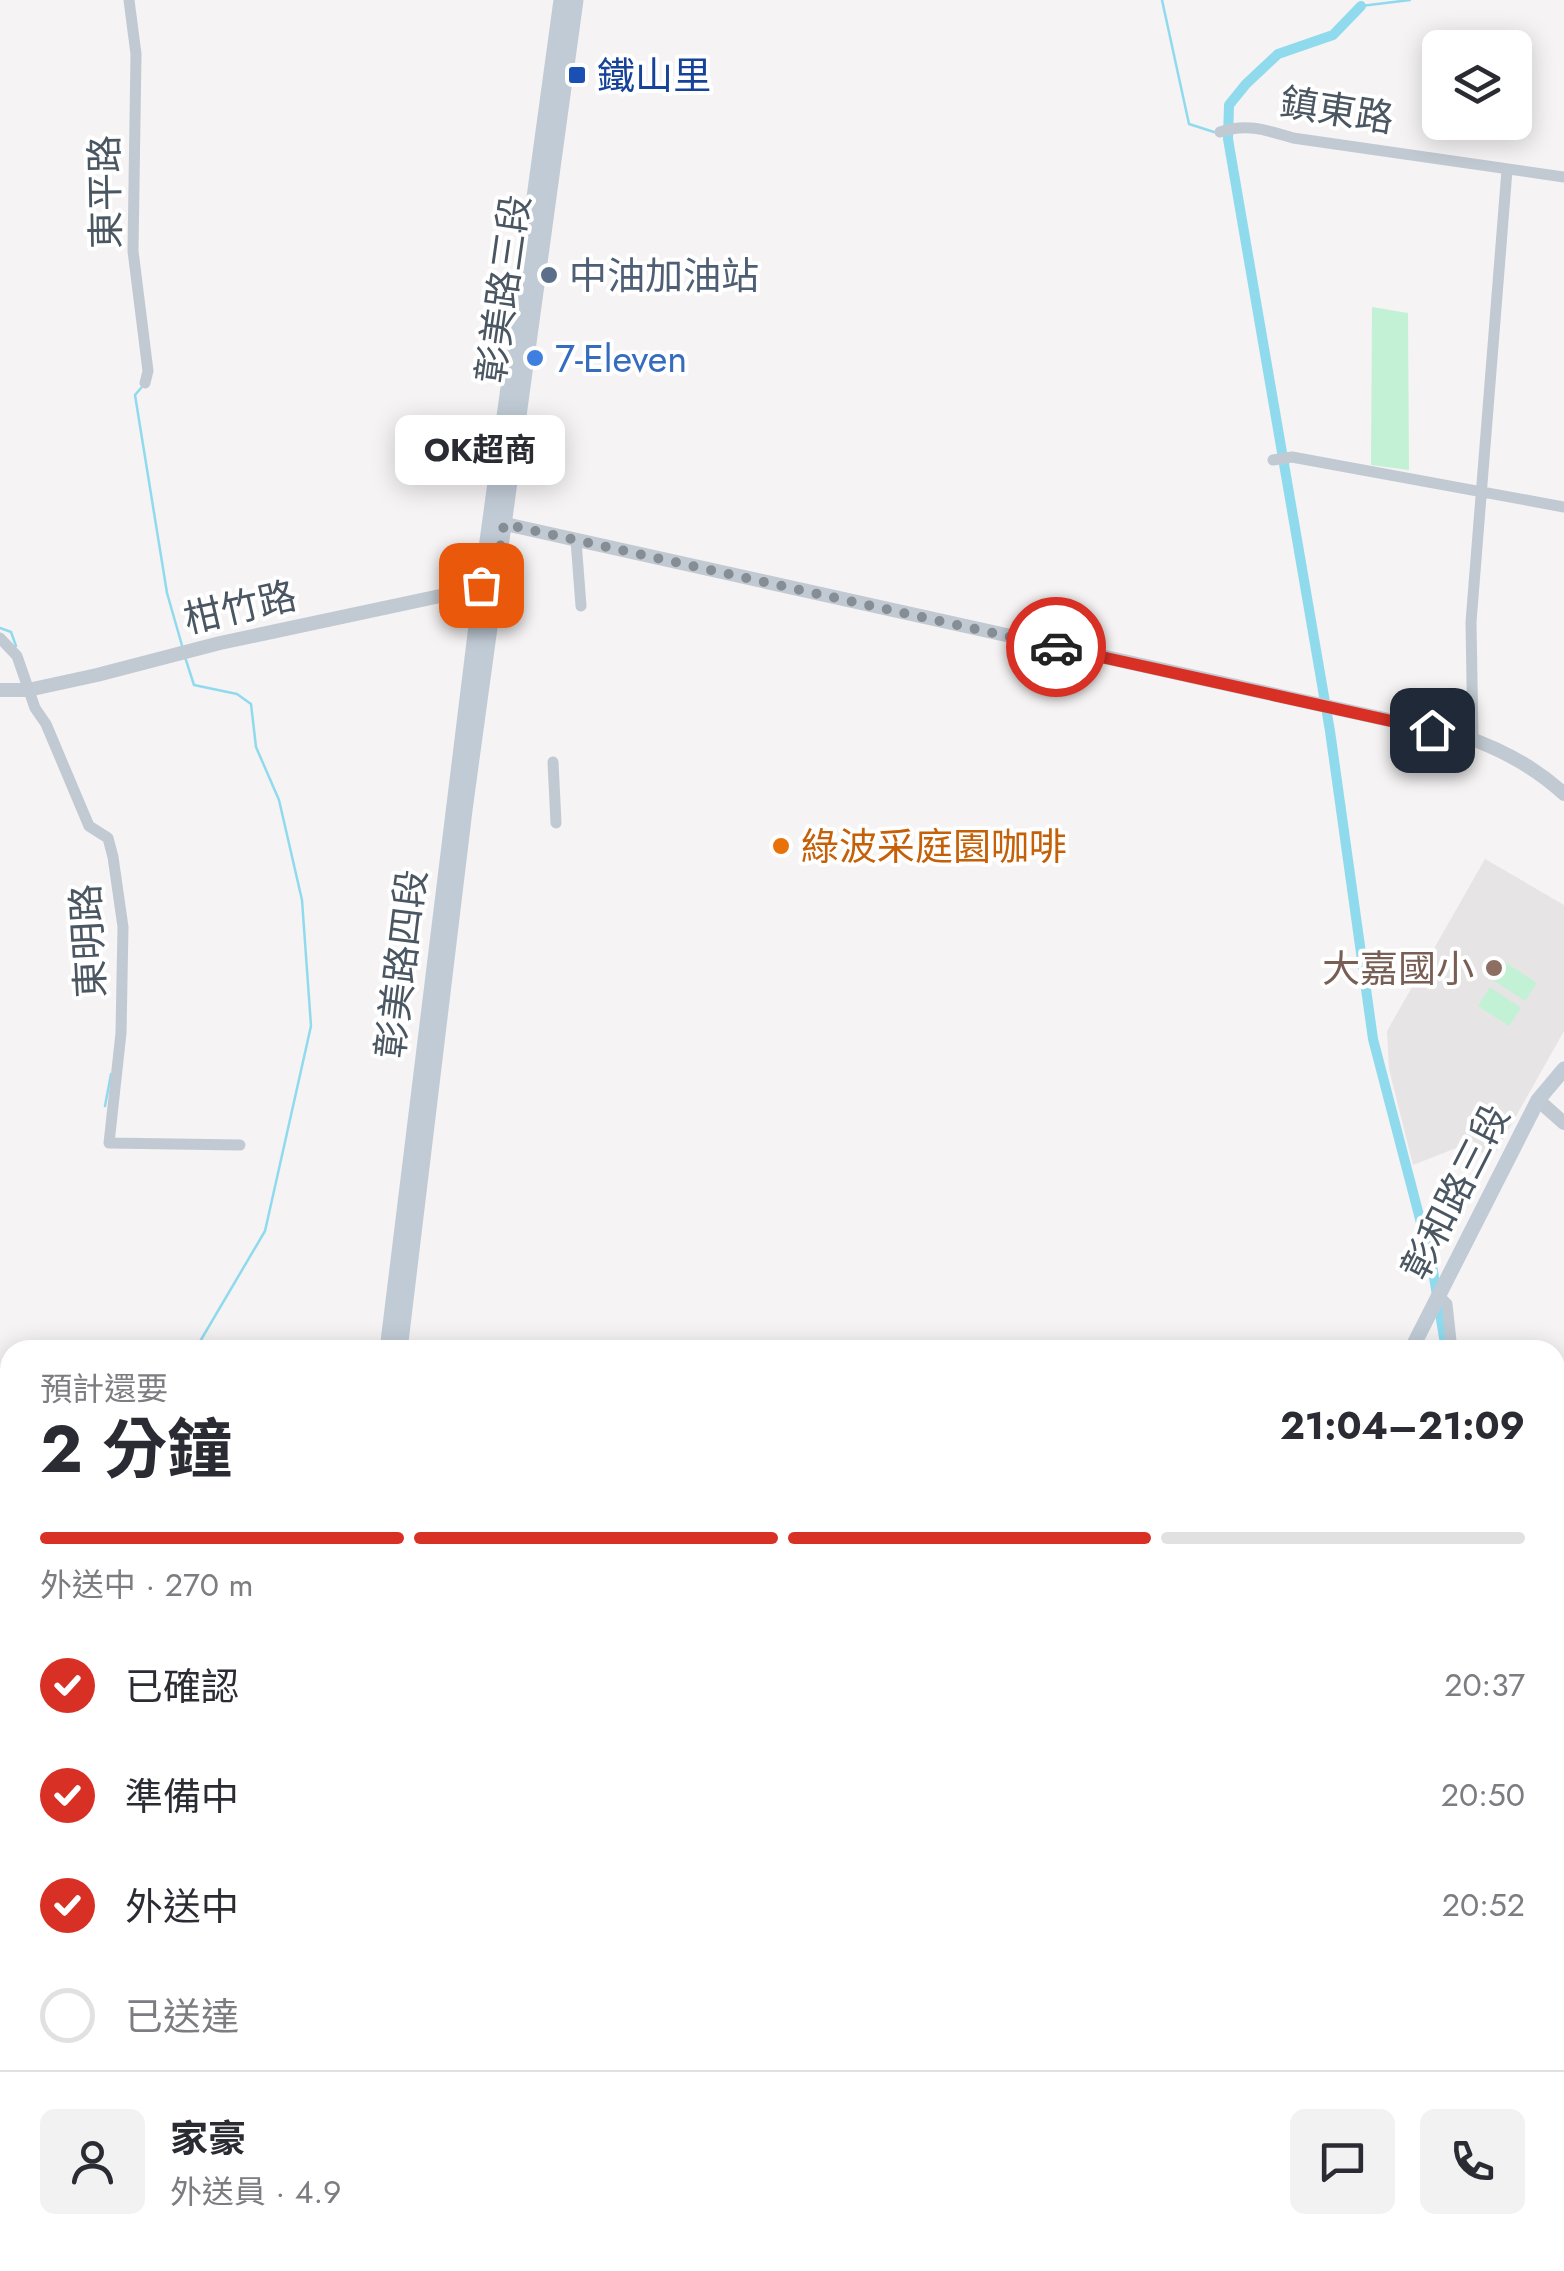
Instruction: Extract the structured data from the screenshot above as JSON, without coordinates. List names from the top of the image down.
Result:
{
  "streets": {
    "main road": ["彰美路三段", "彰美路四段", "彰和路三段"],
    "street": [
      "鎮東路",
      "東平路",
      "柑竹路",
      "東明路"
    ]
  },
  "crossings": [
    ["彰美路三段", "柑竹路"],
    ["彰美路三段", "彰美路四段"],
    ["柑竹路", "東明路"],
    ["柑竹路", "彰美路四段"]
  ],
  "places": {
    "transit": ["鐵山里"],
    "other": [
      "中油加油站",
      "7-Eleven",
      "OK超商",
      "綠波采庭園咖啡",
      "大嘉國小"
    ]
  },
  "page": {
    "bubble": "OK超商",
    "heading": ["2 分鐘", "預計還要", "21:04–21:09"],
    "panel": ["家豪", "外送員 · 4.9"],
    "bar": "外送中 · 270 m",
    "list": [
      ["已確認", "20:37"],
      ["準備中", "20:50"],
      ["外送中", "20:52"],
      "已送達"
    ]
  }
}
